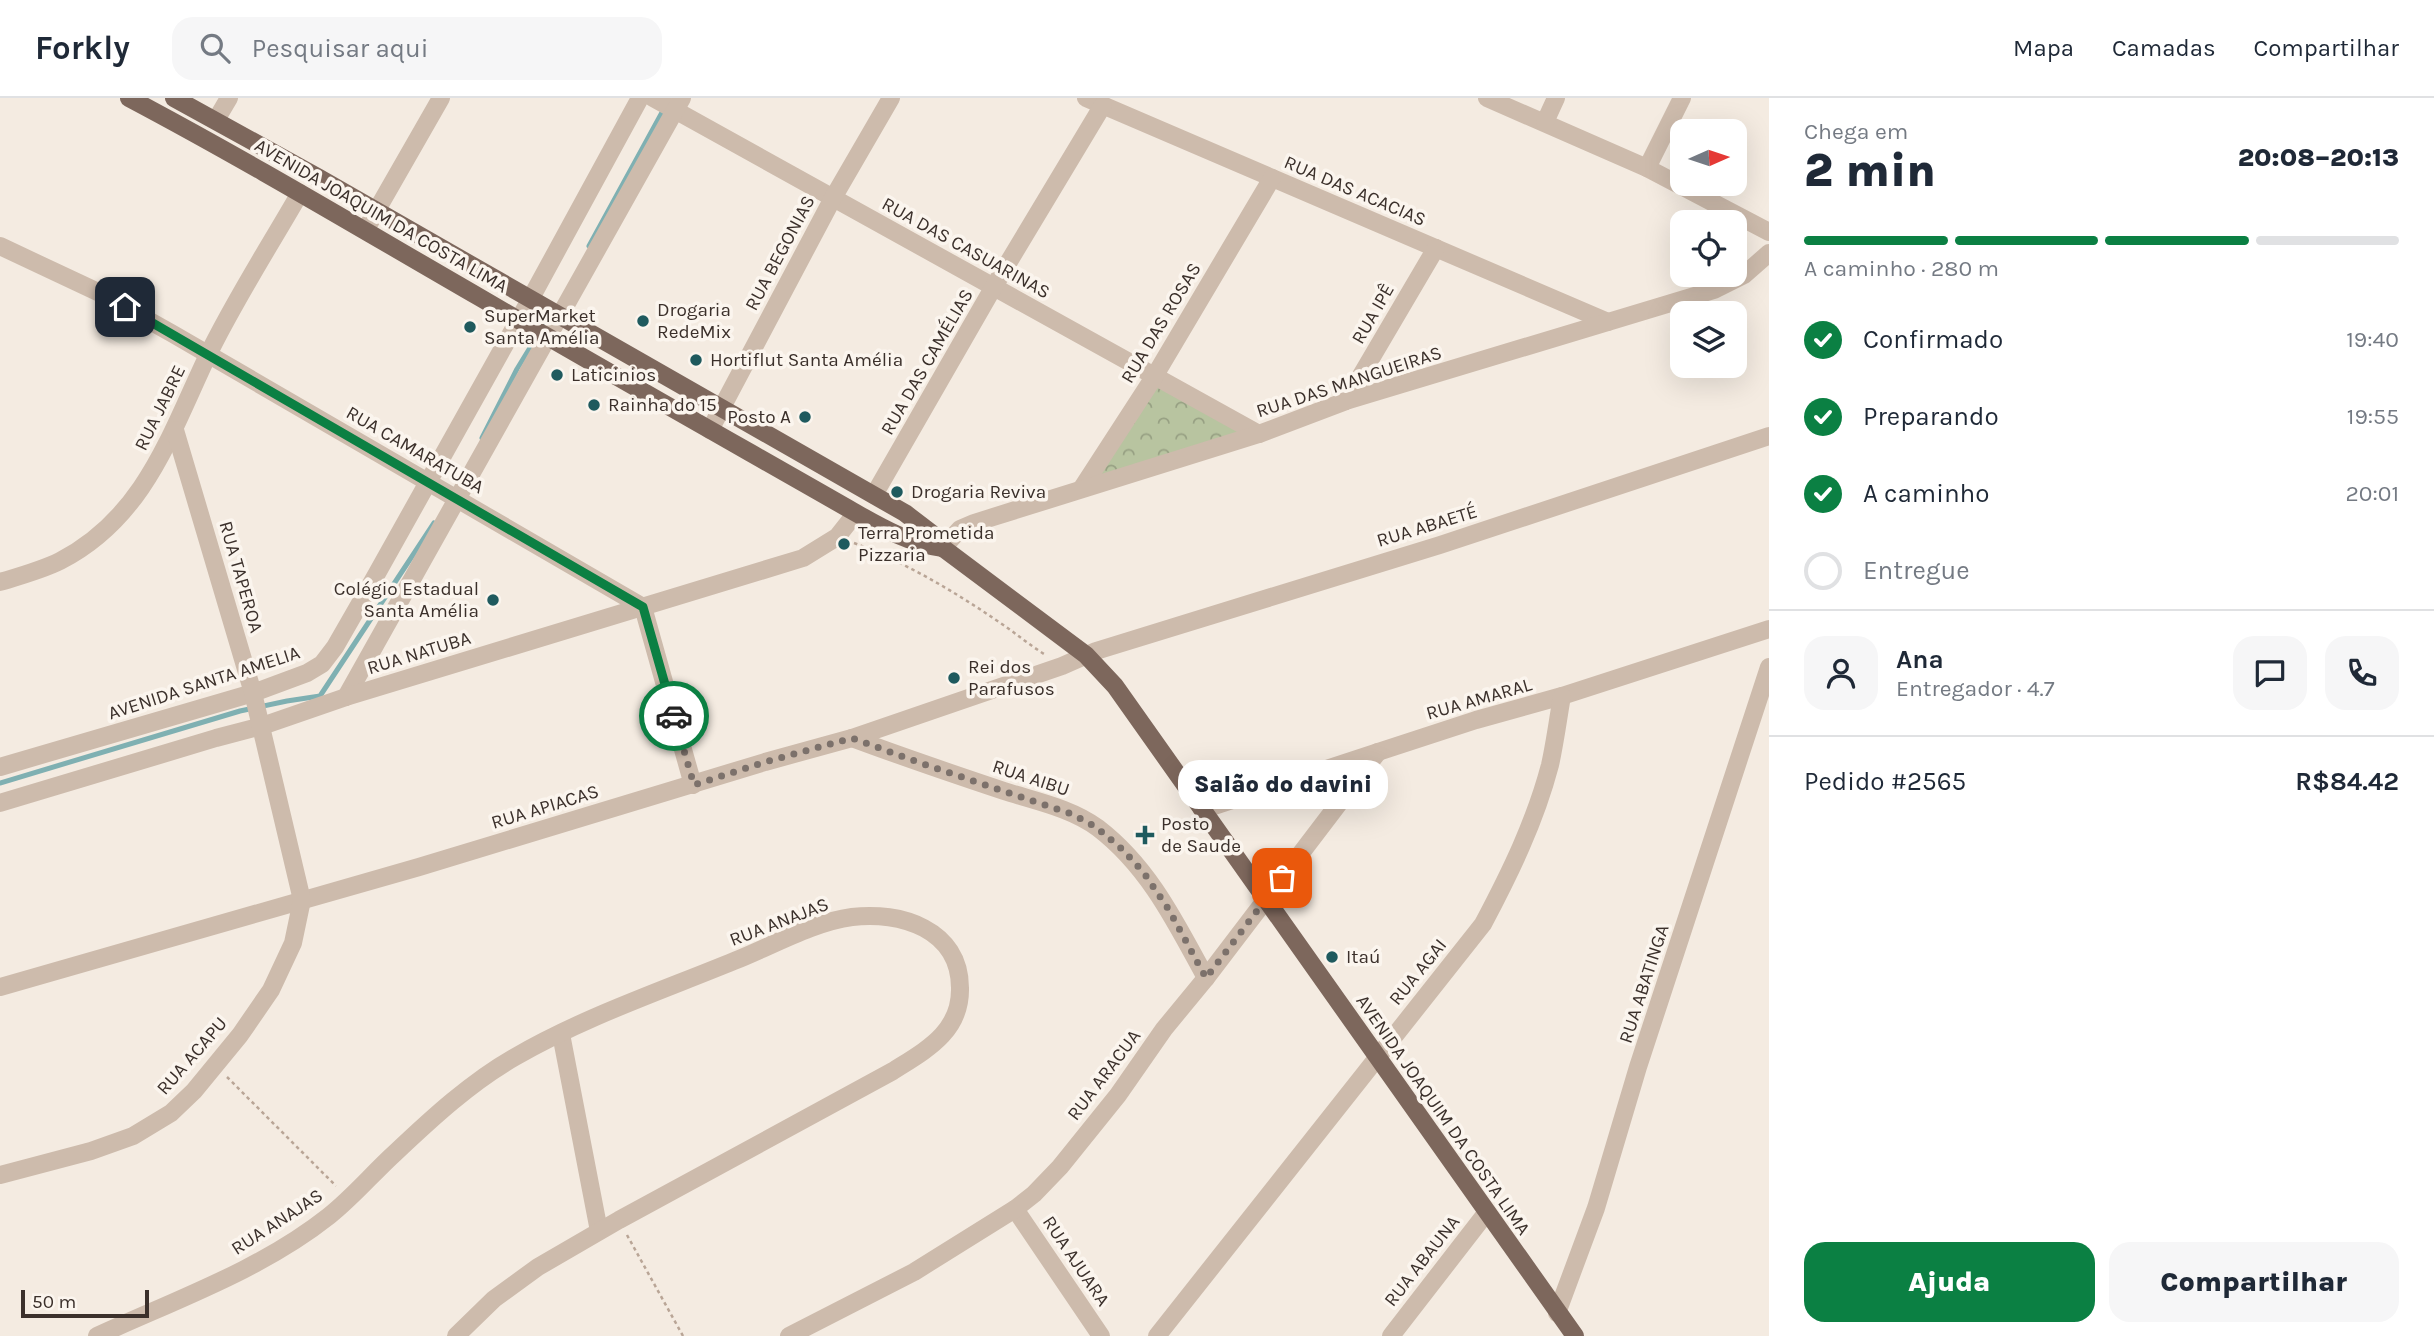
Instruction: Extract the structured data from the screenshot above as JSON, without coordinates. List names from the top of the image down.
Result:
{
  "streets": {
    "main road": ["AVENIDA JOAQUIM DA COSTA LIMA"],
    "street": [
      "RUA DAS ACACIAS",
      "RUA DAS CASUARINAS",
      "RUA BEGONIAS",
      "RUA IPÊ",
      "RUA DAS ROSAS",
      "RUA DAS CAMÉLIAS",
      "RUA DAS MANGUEIRAS",
      "RUA JABRE",
      "RUA CAMARATUBA",
      "RUA ABAETÉ",
      "RUA TAPEROA",
      "RUA NATUBA",
      "AVENIDA SANTA AMELIA",
      "RUA AMARAL",
      "RUA AIBU",
      "RUA APIACAS",
      "RUA ANAJAS",
      "RUA AGAI",
      "RUA ABATINGA",
      "RUA ACAPU",
      "RUA ARACUA",
      "RUA AJUARA",
      "RUA ABAUNA"
    ]
  },
  "crossings": [
    ["RUA DAS ACACIAS", "RUA IPÊ"],
    ["RUA DAS ACACIAS", "RUA DAS ROSAS"],
    ["RUA DAS ACACIAS", "RUA DAS CAMÉLIAS"],
    ["RUA DAS ACACIAS", "RUA DAS MANGUEIRAS"],
    ["AVENIDA JOAQUIM DA COSTA LIMA", "RUA BEGONIAS"],
    ["AVENIDA JOAQUIM DA COSTA LIMA", "RUA DAS CAMÉLIAS"],
    ["AVENIDA JOAQUIM DA COSTA LIMA", "RUA DAS MANGUEIRAS"],
    ["AVENIDA JOAQUIM DA COSTA LIMA", "RUA JABRE"],
    ["AVENIDA JOAQUIM DA COSTA LIMA", "RUA ABAETÉ"],
    ["AVENIDA JOAQUIM DA COSTA LIMA", "RUA NATUBA"],
    ["AVENIDA JOAQUIM DA COSTA LIMA", "AVENIDA SANTA AMELIA"],
    ["AVENIDA JOAQUIM DA COSTA LIMA", "RUA AMARAL"],
    ["AVENIDA JOAQUIM DA COSTA LIMA", "RUA APIACAS"],
    ["AVENIDA JOAQUIM DA COSTA LIMA", "RUA AGAI"],
    ["AVENIDA JOAQUIM DA COSTA LIMA", "RUA ABATINGA"],
    ["AVENIDA JOAQUIM DA COSTA LIMA", "RUA ARACUA"],
    ["AVENIDA JOAQUIM DA COSTA LIMA", "RUA ABAUNA"],
    ["RUA DAS CASUARINAS", "RUA BEGONIAS"],
    ["RUA DAS CASUARINAS", "RUA DAS ROSAS"],
    ["RUA DAS CASUARINAS", "RUA DAS CAMÉLIAS"],
    ["RUA DAS CASUARINAS", "RUA DAS MANGUEIRAS"],
    ["RUA IPÊ", "RUA DAS MANGUEIRAS"],
    ["RUA DAS ROSAS", "RUA DAS MANGUEIRAS"],
    ["RUA JABRE", "RUA CAMARATUBA"],
    ["RUA JABRE", "RUA TAPEROA"],
    ["RUA CAMARATUBA", "RUA NATUBA"],
    ["RUA CAMARATUBA", "AVENIDA SANTA AMELIA"],
    ["RUA ABAETÉ", "RUA APIACAS"],
    ["RUA TAPEROA", "RUA NATUBA"],
    ["RUA TAPEROA", "AVENIDA SANTA AMELIA"],
    ["RUA TAPEROA", "RUA APIACAS"],
    ["RUA TAPEROA", "RUA ACAPU"],
    ["RUA AMARAL", "RUA AGAI"],
    ["RUA AMARAL", "RUA ARACUA"],
    ["RUA AIBU", "RUA APIACAS"],
    ["RUA AIBU", "RUA ARACUA"],
    ["RUA APIACAS", "RUA ACAPU"],
    ["RUA ARACUA", "RUA AJUARA"]
  ],
  "places": {
    "other": [
      "Drogaria RedeMix",
      "SuperMarket Santa Amélia",
      "Hortiflut Santa Amélia",
      "Laticinios",
      "Rainha do 15",
      "Posto A",
      "Drogaria Reviva",
      "Terra Prometida Pizzaria",
      "Colégio Estadual Santa Amélia",
      "Rei dos Parafusos",
      "Salão do davini",
      "Itaú"
    ],
    "health": ["Posto de Saude"]
  },
  "scale_bar": "50 m",
  "north": "right",
  "page": {
    "header": "Forkly",
    "search": "Pesquisar aqui",
    "nav": ["Mapa", "Camadas", "Compartilhar"],
    "heading": ["2 min", "Chega em", "20:08–20:13"],
    "panel": [
      "Ana",
      "Entregador · 4.7",
      "Pedido #2565",
      "R$84.42"
    ],
    "bar": "A caminho · 280 m",
    "list": [
      ["Confirmado", "19:40"],
      ["Preparando", "19:55"],
      ["A caminho", "20:01"],
      "Entregue"
    ],
    "bubble": "Salão do davini",
    "buttons": ["Ajuda", "Compartilhar"],
    "scale": "50 m"
  }
}
